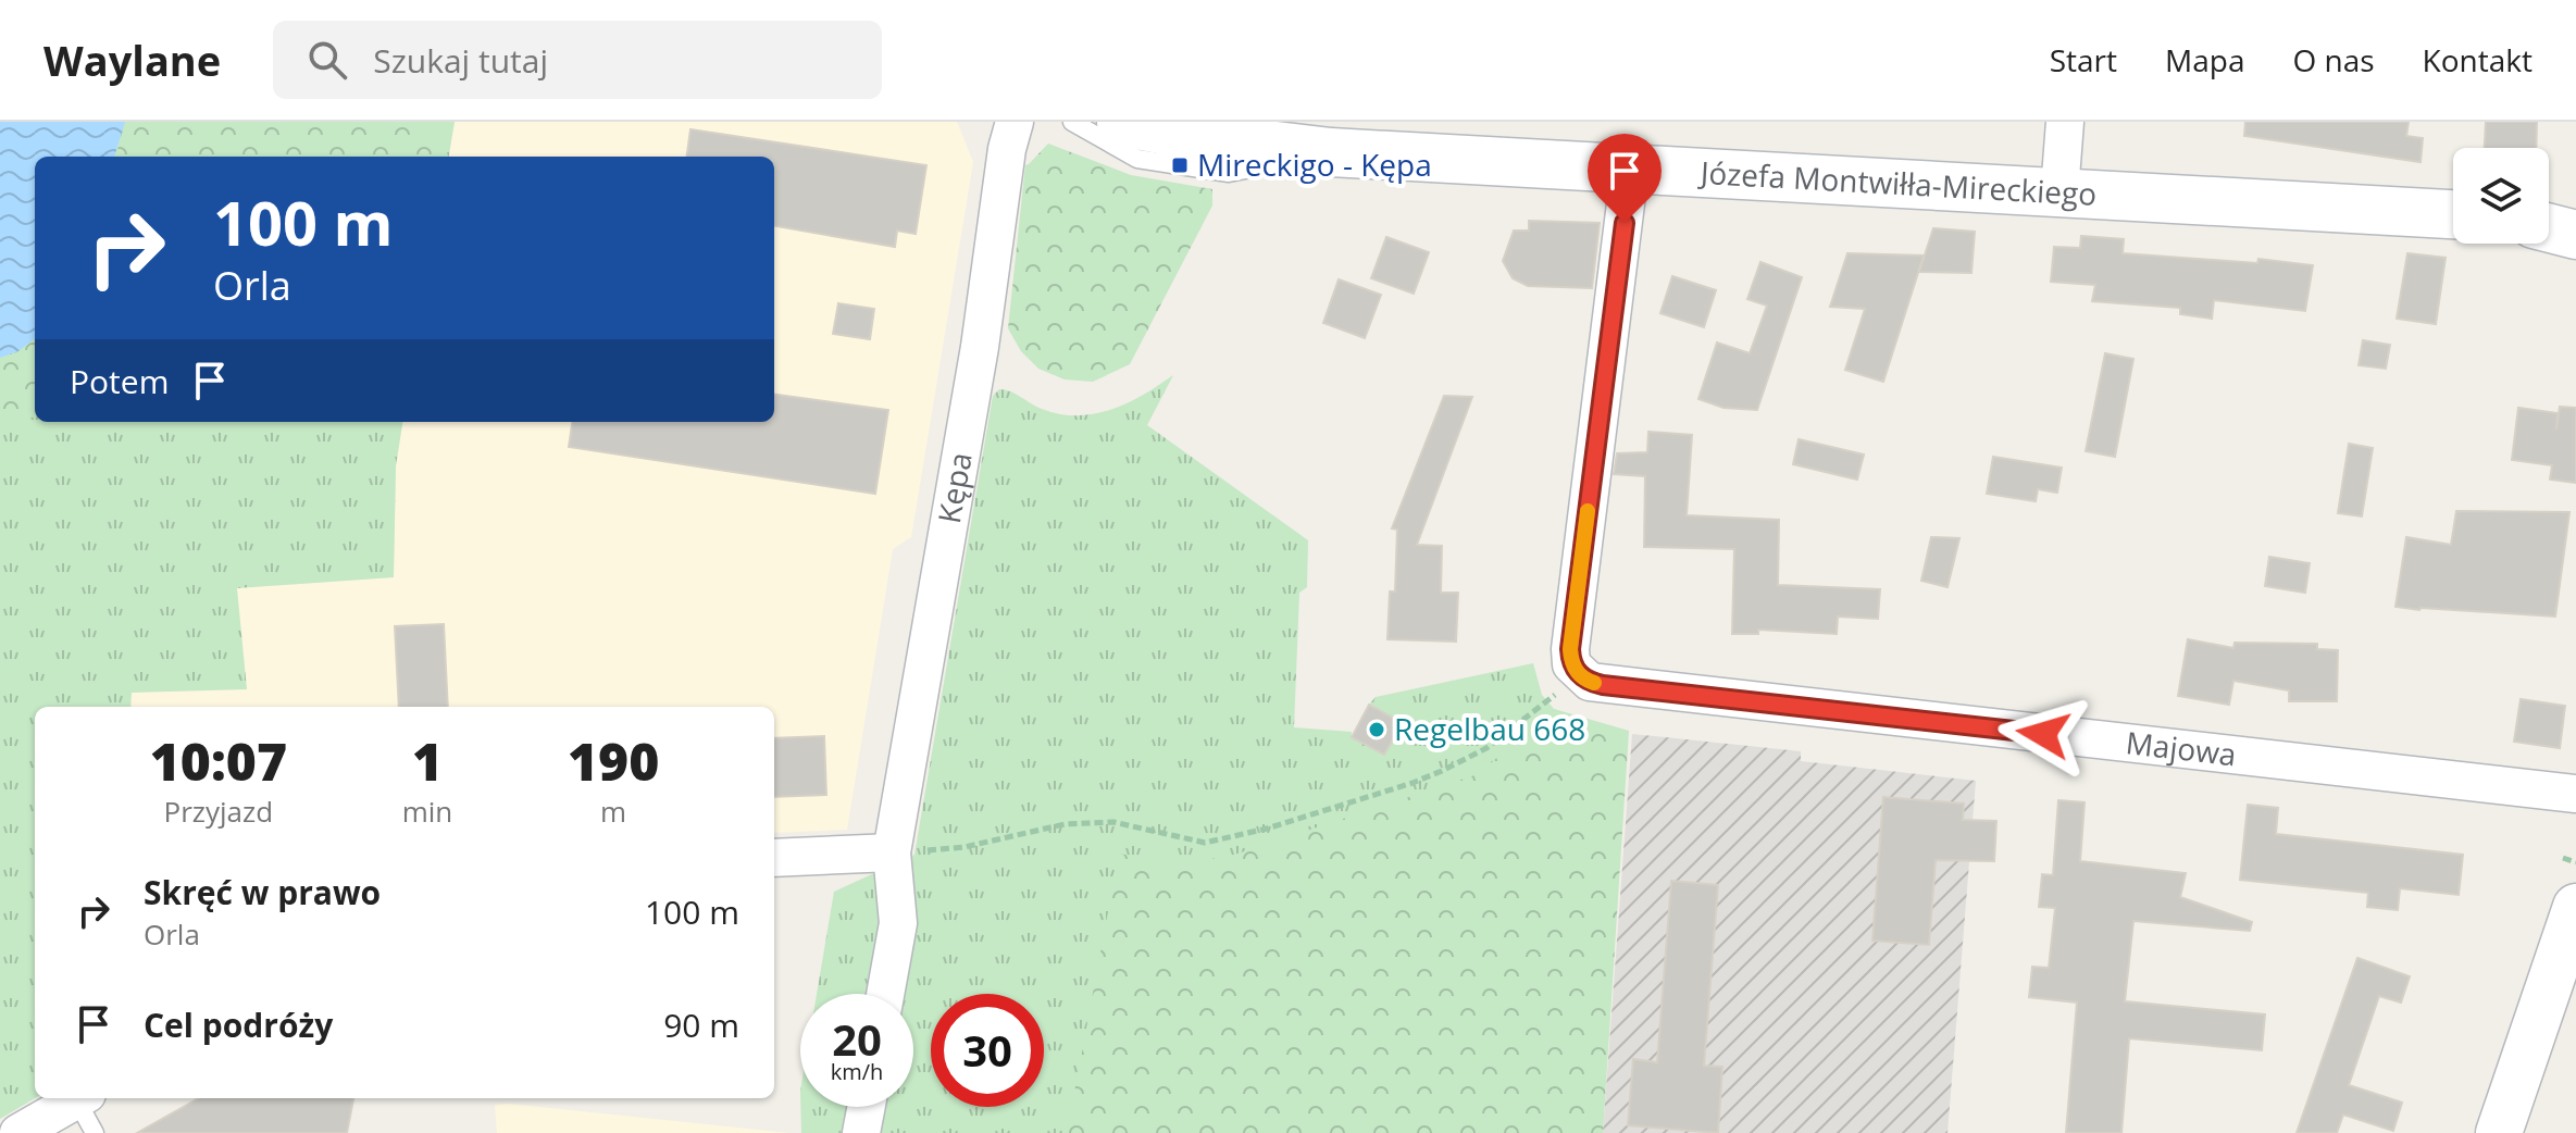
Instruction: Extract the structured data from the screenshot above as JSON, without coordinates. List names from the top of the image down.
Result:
{
  "streets": {
    "main road": ["Józefa Montwiłła-Mireckiego"],
    "street": ["Kępa", "Majowa"]
  },
  "places": {
    "transit": ["Mireckigo - Kępa"],
    "other": ["Regelbau 668"]
  },
  "page": {
    "header": "Waylane",
    "search": "Szukaj tutaj",
    "nav": [
      "Start",
      "Mapa",
      "O nas",
      "Kontakt"
    ],
    "turn": ["100 m", "Orla"],
    "then": "Potem",
    "eta": [
      "10:07",
      "Przyjazd",
      "1",
      "min",
      "190",
      "m"
    ],
    "list": [
      {
        "name": "Skręć w prawo",
        "note": "Orla",
        "value": "100 m"
      },
      {
        "name": "Cel podróży",
        "value": "90 m"
      }
    ],
    "speed": "20 km/h",
    "limit": "30"
  }
}
